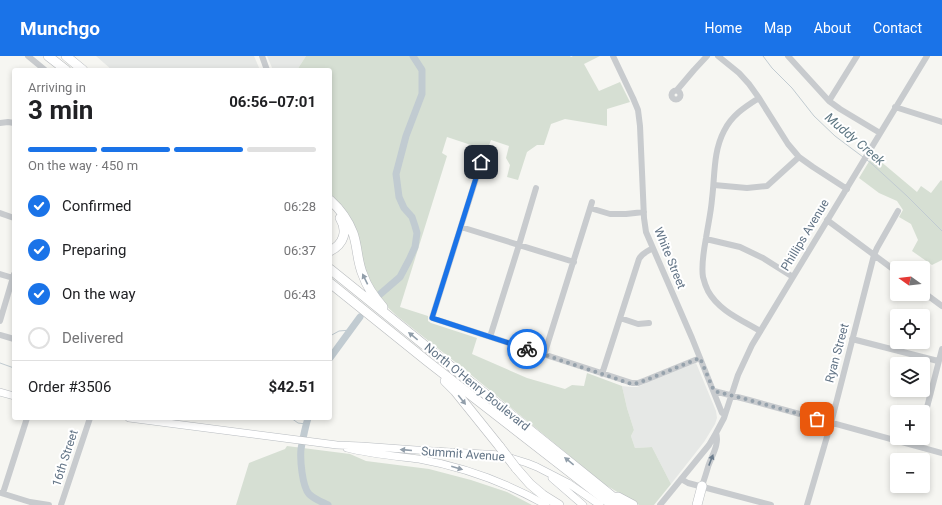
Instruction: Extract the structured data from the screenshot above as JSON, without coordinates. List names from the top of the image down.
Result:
{
  "streets": {
    "highway": ["North O'Henry Boulevard"],
    "main road": ["Summit Avenue"],
    "street": [
      "Phillips Avenue",
      "White Street",
      "Ryan Street",
      "16th Street"
    ]
  },
  "crossings": [
    ["Phillips Avenue", "White Street"]
  ],
  "water": ["Muddy Creek"],
  "north": "left",
  "page": {
    "header": "Munchgo",
    "nav": [
      "Home",
      "Map",
      "About",
      "Contact"
    ],
    "heading": ["3 min", "Arriving in", "06:56–07:01"],
    "panel": ["Order #3506", "$42.51"],
    "bar": "On the way · 450 m",
    "list": [
      ["Confirmed", "06:28"],
      ["Preparing", "06:37"],
      ["On the way", "06:43"],
      "Delivered"
    ],
    "map_buttons": ["+", "−"]
  }
}
